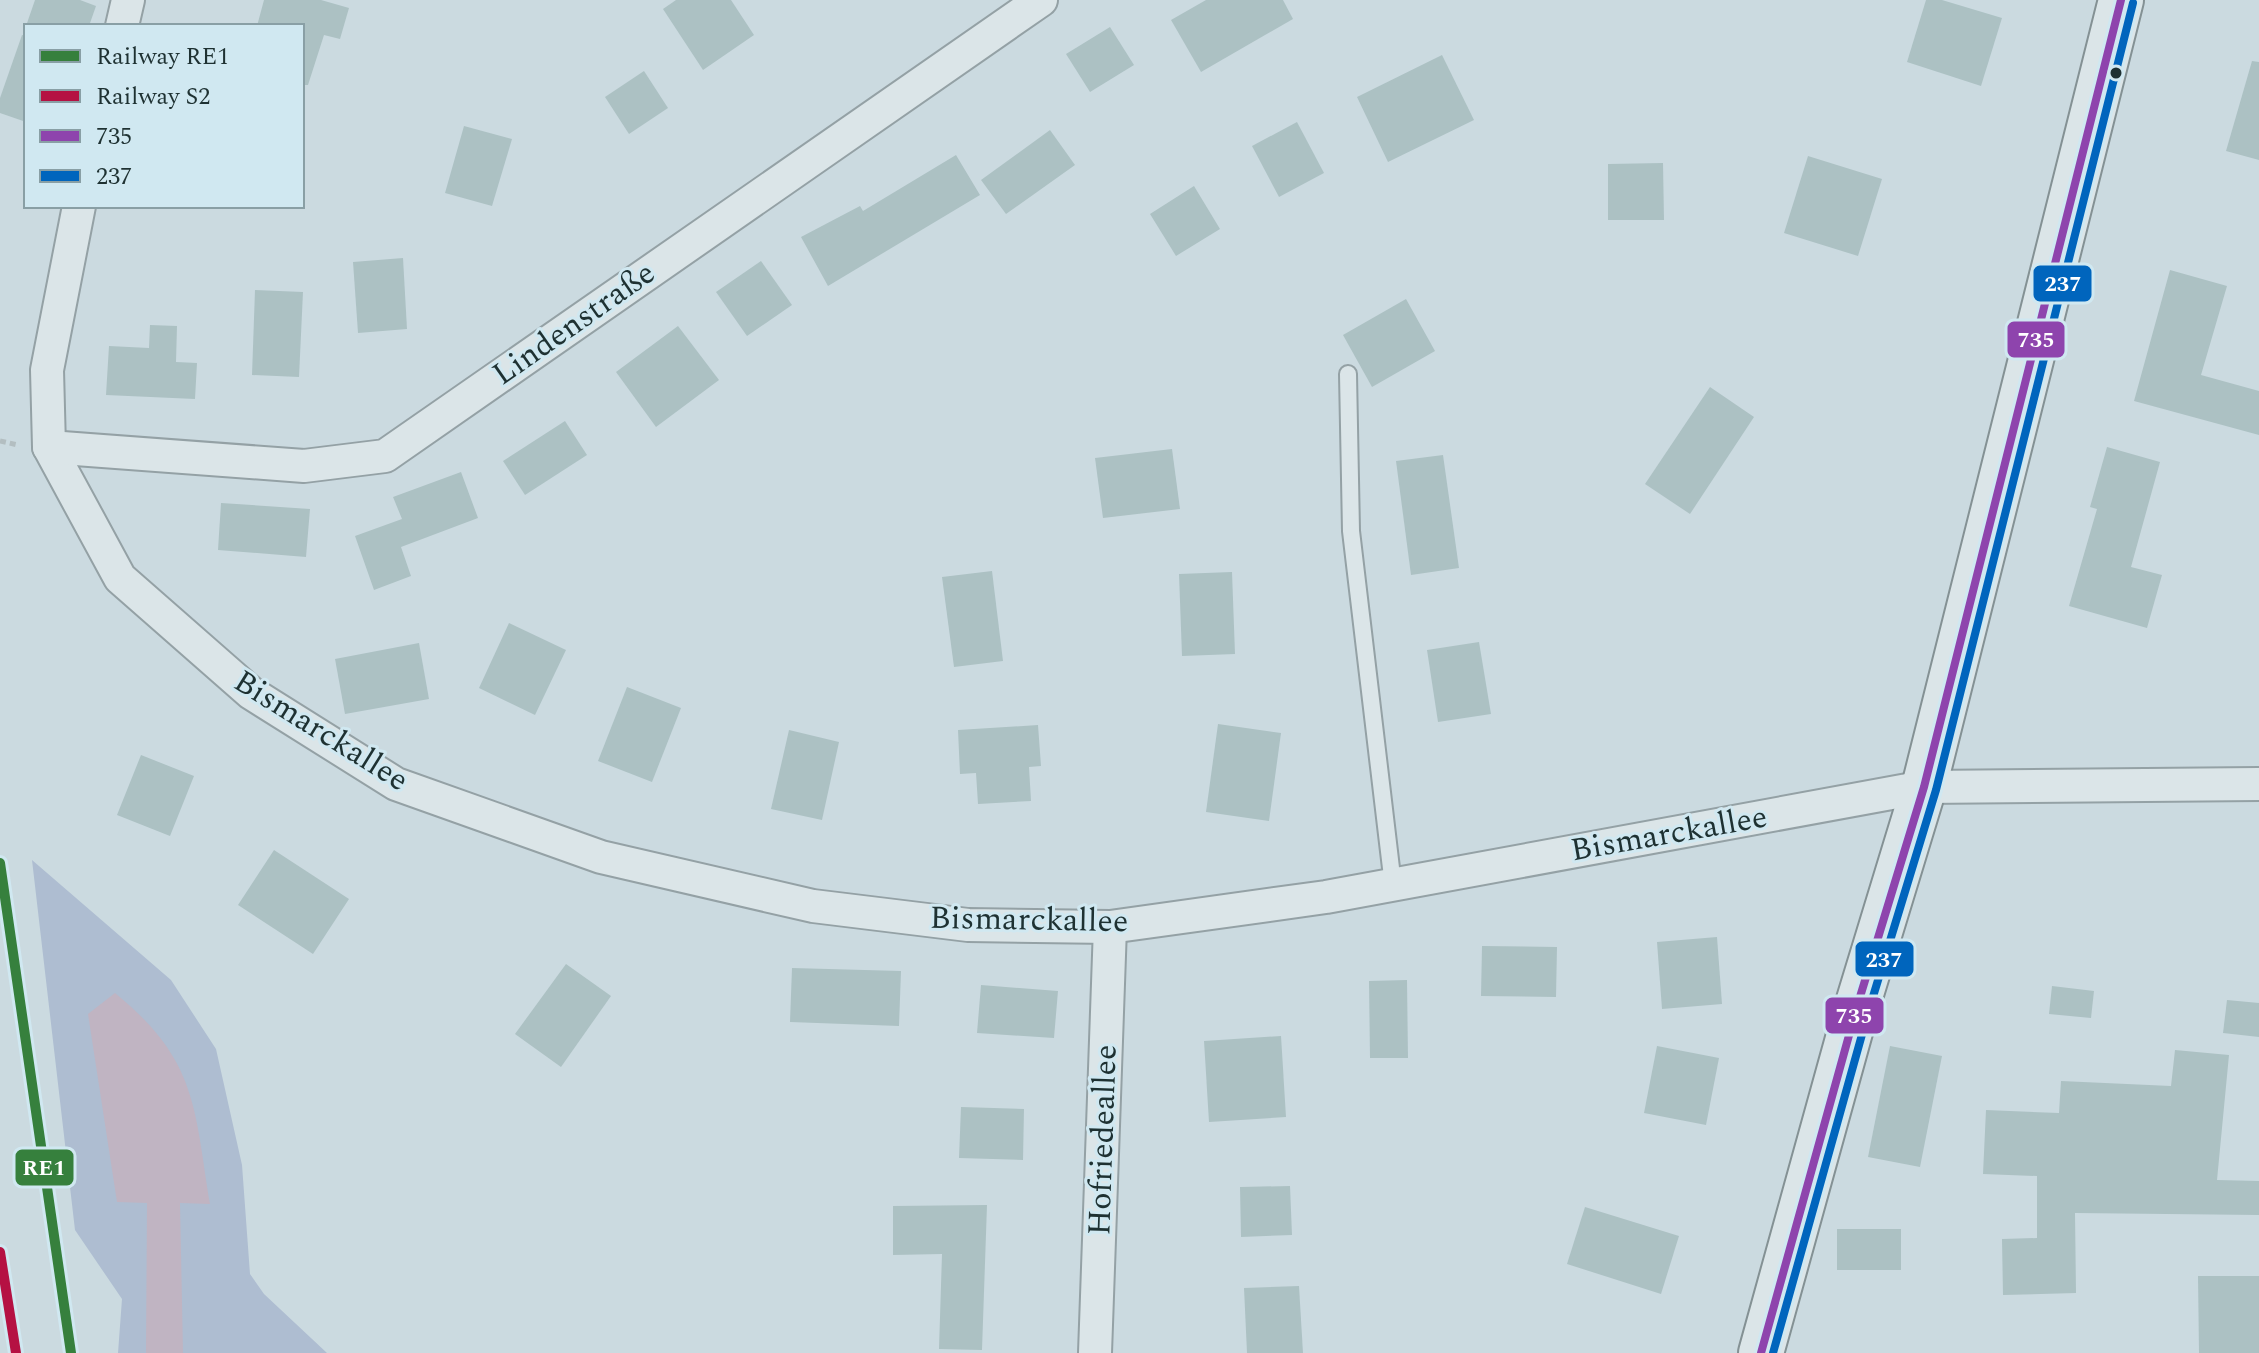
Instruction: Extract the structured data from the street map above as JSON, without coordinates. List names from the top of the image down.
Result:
{
  "streets": {
    "street": ["Lindenstraße", "Bismarckallee", "Hofriedeallee"]
  },
  "crossings": [
    ["Lindenstraße", "Bismarckallee"],
    ["Bismarckallee", "Hofriedeallee"]
  ],
  "lines": [
    "transit line 735",
    "transit line 237",
    "rail line RE1",
    "rail line S2"
  ],
  "legend": [
    "Railway RE1",
    "Railway S2",
    "735",
    "237"
  ]
}
